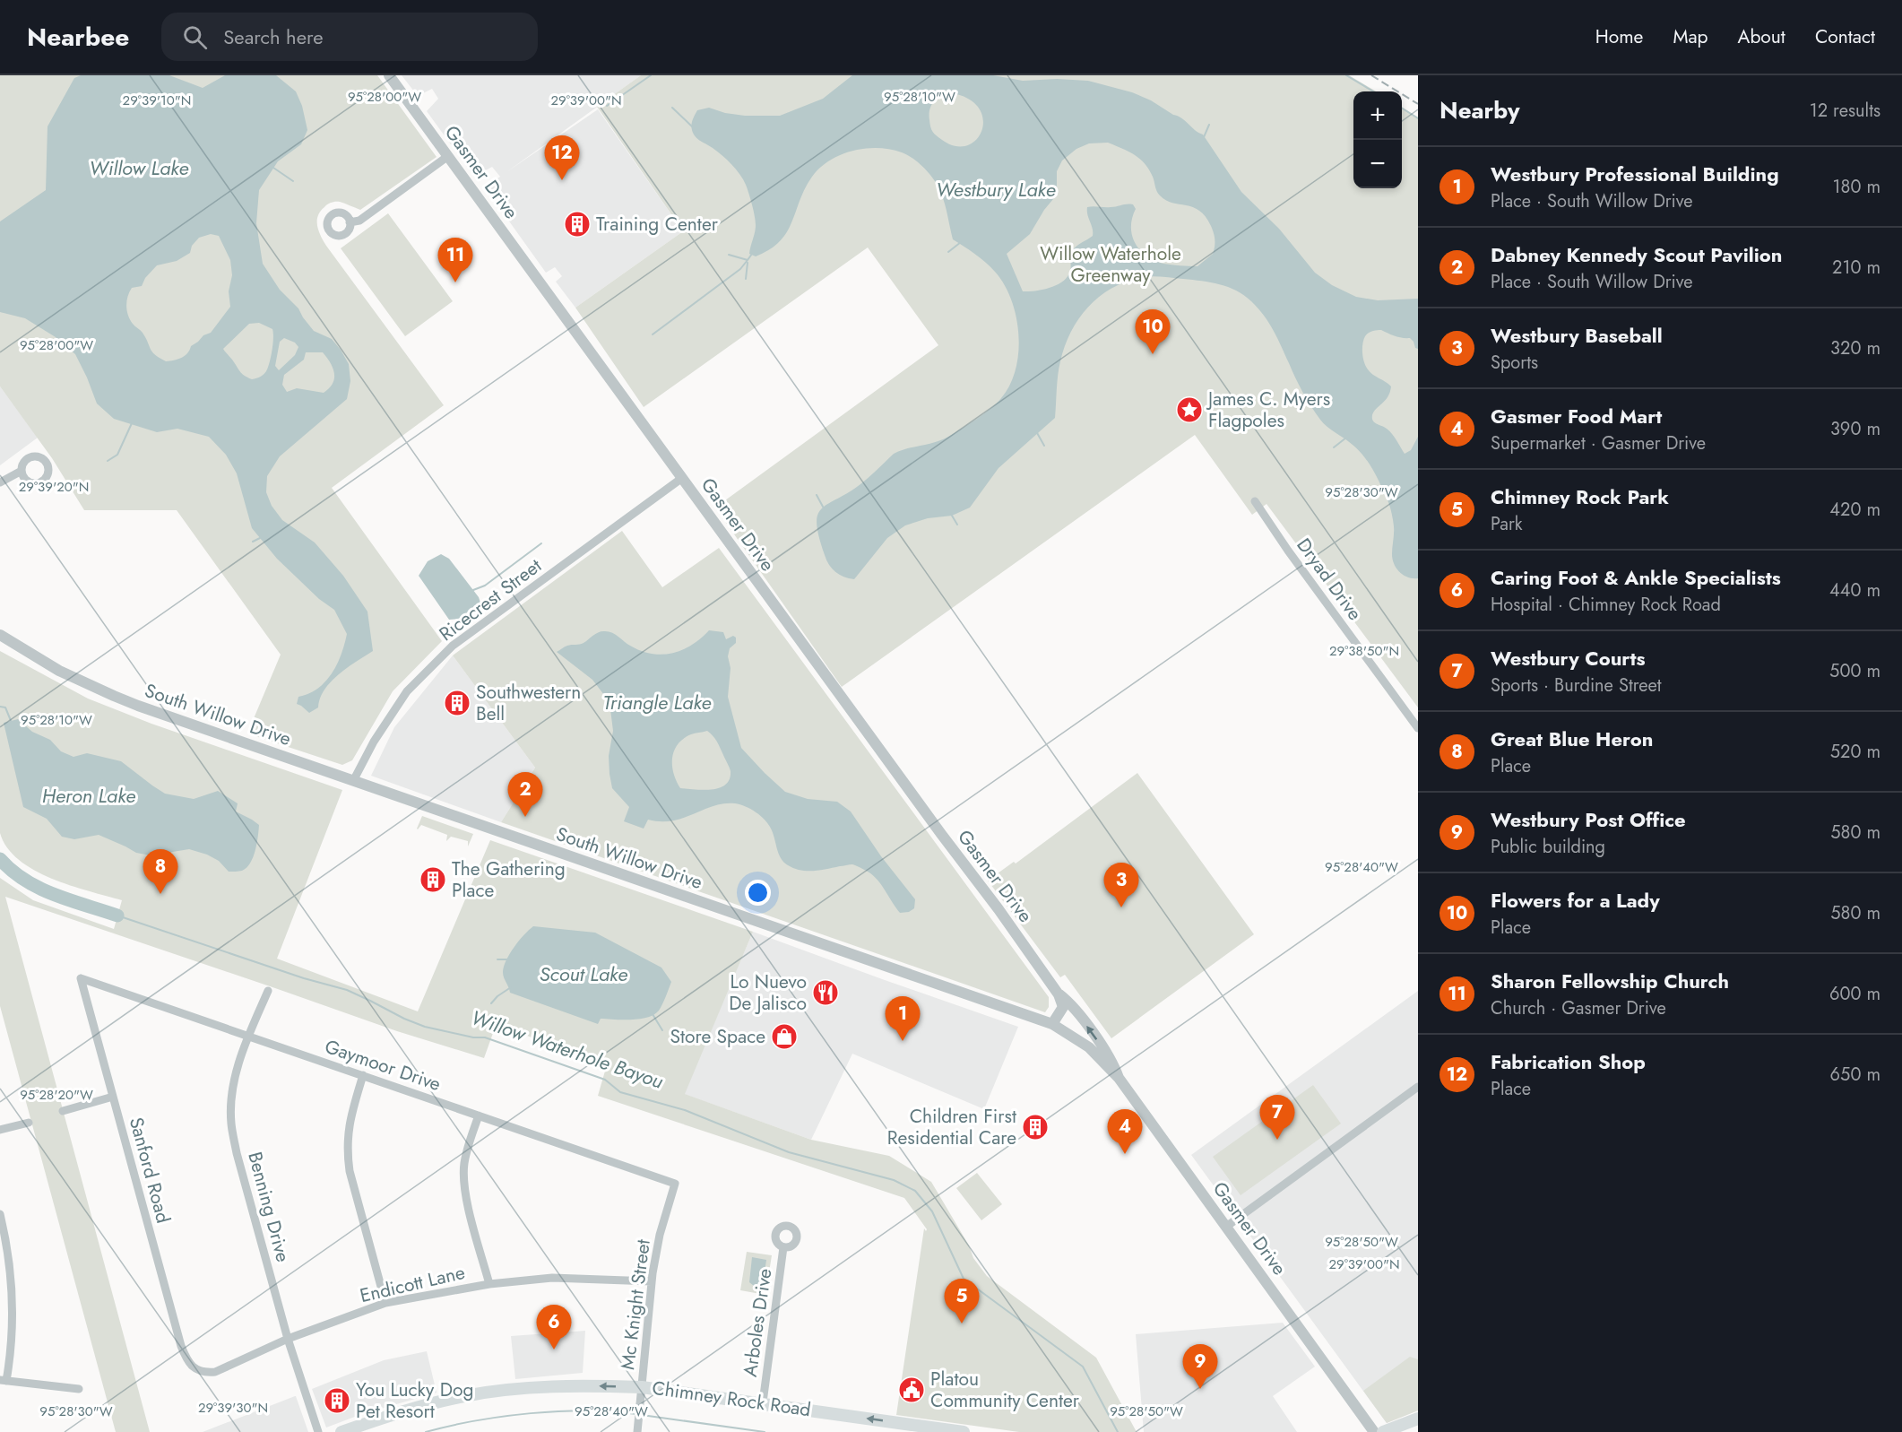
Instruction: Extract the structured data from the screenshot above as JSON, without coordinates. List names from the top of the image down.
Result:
{
  "streets": {
    "main road": ["Chimney Rock Road"],
    "street": [
      "Gasmer Drive",
      "Dryad Drive",
      "Ricecrest Street",
      "South Willow Drive",
      "Gaymoor Drive",
      "Sanford Road",
      "Benning Drive",
      "Endicott Lane",
      "Mc Knight Street",
      "Arboles Drive"
    ]
  },
  "crossings": [
    ["Gasmer Drive", "Ricecrest Street"],
    ["Gasmer Drive", "South Willow Drive"],
    ["Ricecrest Street", "South Willow Drive"],
    ["Gaymoor Drive", "Sanford Road"],
    ["Gaymoor Drive", "Benning Drive"],
    ["Gaymoor Drive", "Mc Knight Street"],
    ["Sanford Road", "Endicott Lane"],
    ["Benning Drive", "Endicott Lane"],
    ["Endicott Lane", "Mc Knight Street"],
    ["Mc Knight Street", "Chimney Rock Road"],
    ["Arboles Drive", "Chimney Rock Road"]
  ],
  "one_way": ["Chimney Rock Road"],
  "water": [
    "Willow Lake",
    "Westbury Lake",
    "Triangle Lake",
    "Heron Lake",
    "Scout Lake",
    "Willow Waterhole Bayou"
  ],
  "parks": ["Willow Waterhole Greenway"],
  "places": {
    "building": [
      "Training Center",
      "Southwestern Bell",
      "The Gathering Place",
      "Children First Residential Care",
      "You Lucky Dog Pet Resort"
    ],
    "place": ["James C. Myers Flagpoles"],
    "restaurant": ["Lo Nuevo De Jalisco"],
    "shop": ["Store Space"],
    "public building": ["Platou Community Center"]
  },
  "page": {
    "header": "Nearbee",
    "search": "Search here",
    "nav": [
      "Home",
      "Map",
      "About",
      "Contact"
    ],
    "heading": ["Nearby", "12 results"],
    "map_buttons": ["+", "−"],
    "pins": [
      "12",
      "11",
      "10",
      "2",
      "8",
      "3",
      "1",
      "7",
      "4",
      "5",
      "6",
      "9"
    ],
    "list": [
      {
        "mark": "1",
        "name": "Westbury Professional Building",
        "note": "Place · South Willow Drive",
        "value": "180 m"
      },
      {
        "mark": "2",
        "name": "Dabney Kennedy Scout Pavilion",
        "note": "Place · South Willow Drive",
        "value": "210 m"
      },
      {
        "mark": "3",
        "name": "Westbury Baseball",
        "note": "Sports",
        "value": "320 m"
      },
      {
        "mark": "4",
        "name": "Gasmer Food Mart",
        "note": "Supermarket · Gasmer Drive",
        "value": "390 m"
      },
      {
        "mark": "5",
        "name": "Chimney Rock Park",
        "note": "Park",
        "value": "420 m"
      },
      {
        "mark": "6",
        "name": "Caring Foot & Ankle Specialists",
        "note": "Hospital · Chimney Rock Road",
        "value": "440 m"
      },
      {
        "mark": "7",
        "name": "Westbury Courts",
        "note": "Sports · Burdine Street",
        "value": "500 m"
      },
      {
        "mark": "8",
        "name": "Great Blue Heron",
        "note": "Place",
        "value": "520 m"
      },
      {
        "mark": "9",
        "name": "Westbury Post Office",
        "note": "Public building",
        "value": "580 m"
      },
      {
        "mark": "10",
        "name": "Flowers for a Lady",
        "note": "Place",
        "value": "580 m"
      },
      {
        "mark": "11",
        "name": "Sharon Fellowship Church",
        "note": "Church · Gasmer Drive",
        "value": "600 m"
      },
      {
        "mark": "12",
        "name": "Fabrication Shop",
        "note": "Place",
        "value": "650 m"
      }
    ]
  },
  "coordinates": [
    "95°28'00\"W",
    "95°28'10\"W",
    "29°39'10\"N",
    "29°39'00\"N",
    "29°39'20\"N",
    "95°28'30\"W",
    "29°38'50\"N",
    "95°28'40\"W",
    "95°28'20\"W",
    "95°28'50\"W",
    "29°39'30\"N"
  ]
}
